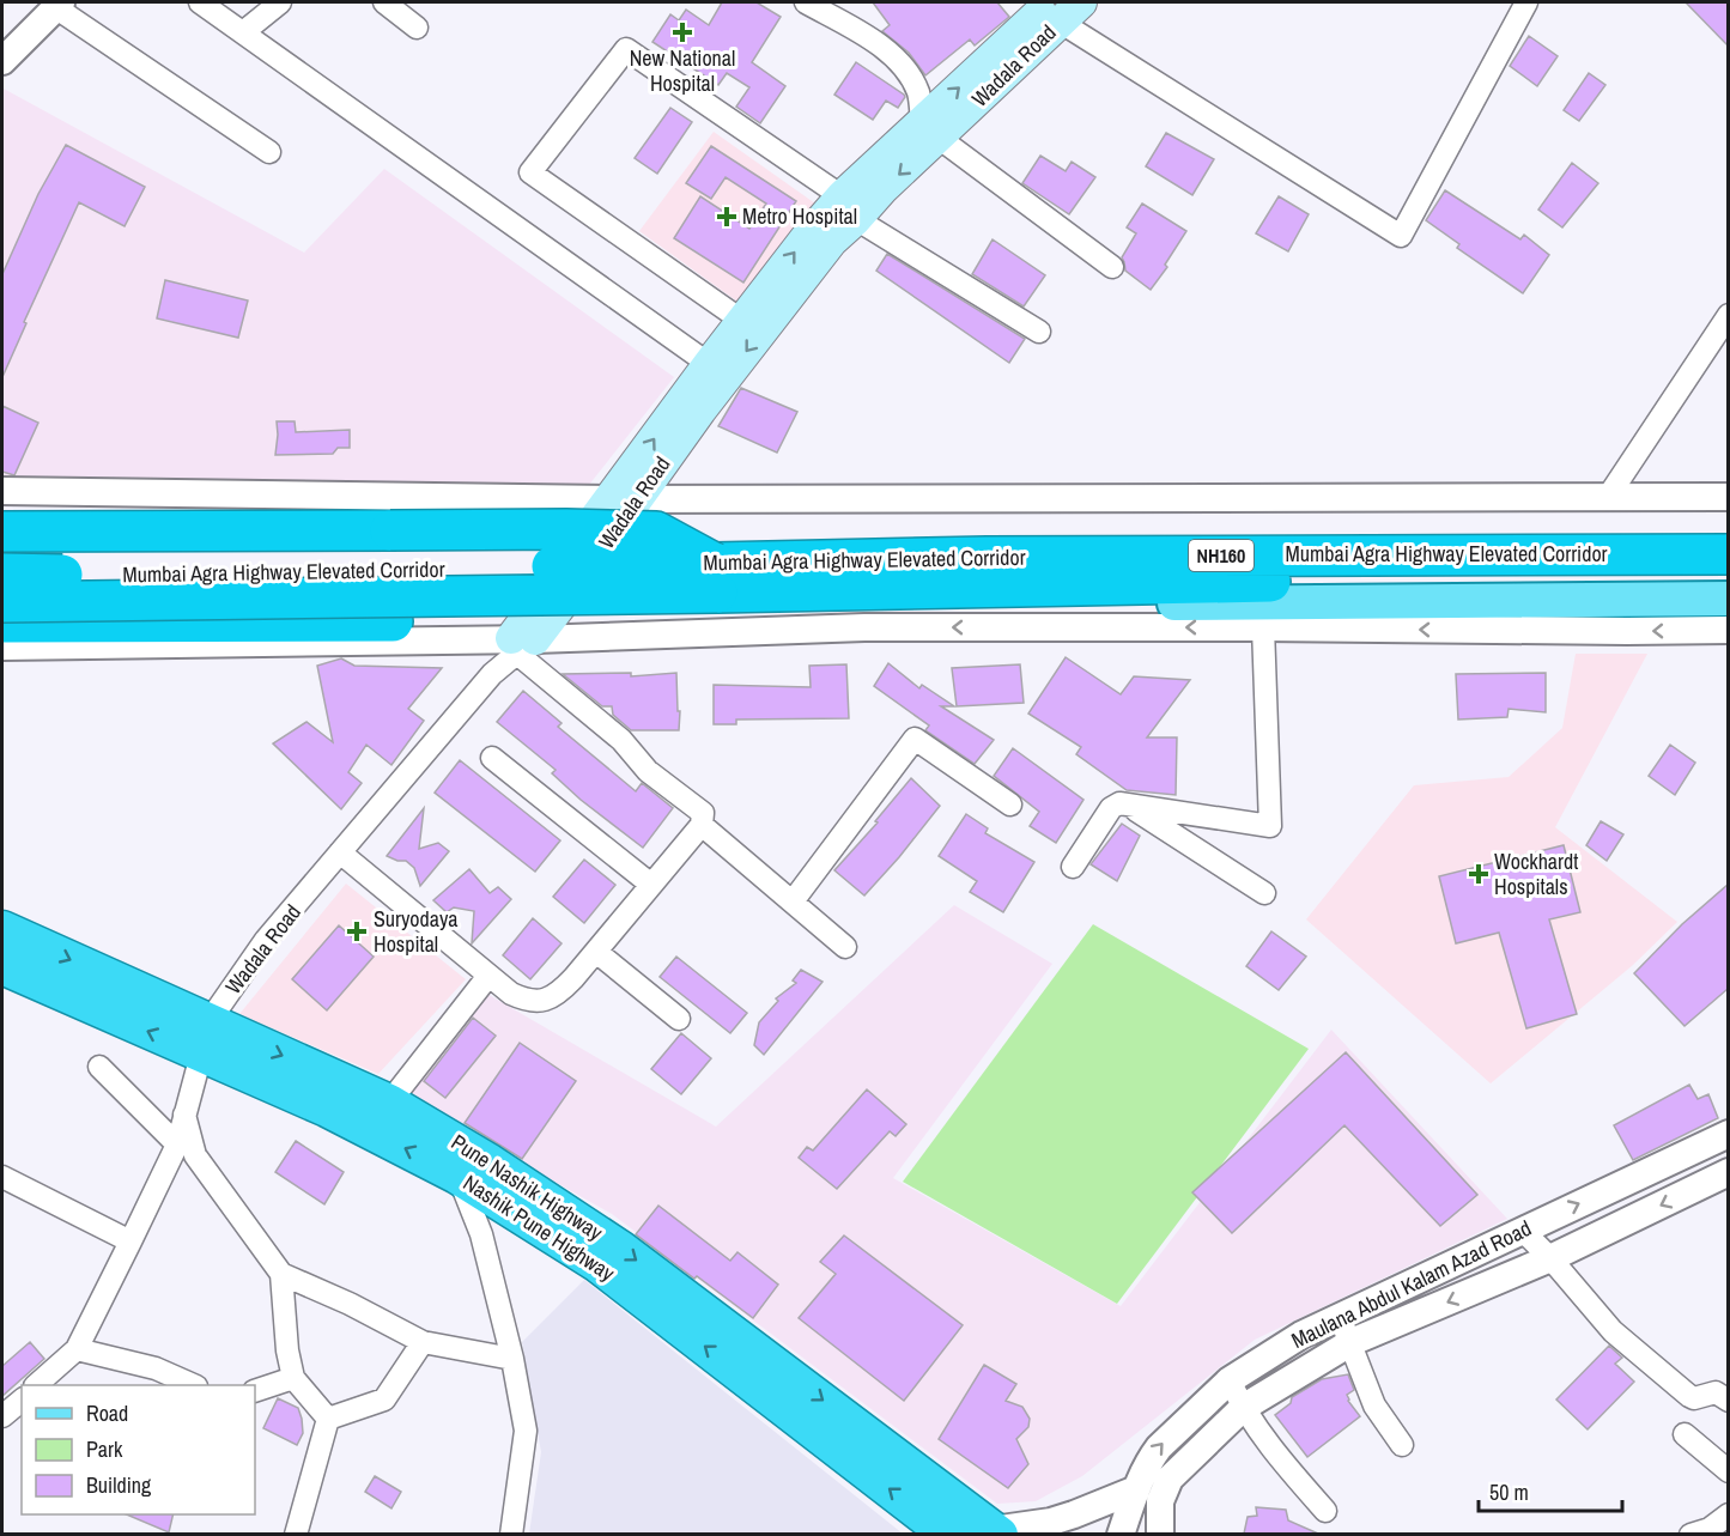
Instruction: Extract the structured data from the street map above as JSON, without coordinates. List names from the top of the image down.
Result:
{
  "streets": {
    "highway": [
      "Mumbai Agra Highway Elevated Corridor",
      "NH160",
      "Pune Nashik Highway",
      "Nashik Pune Highway"
    ],
    "main road": ["Wadala Road"],
    "street": ["Maulana Abdul Kalam Azad Road"]
  },
  "crossings": [
    ["Wadala Road", "Pune Nashik Highway"],
    ["Wadala Road", "Nashik Pune Highway"],
    ["Pune Nashik Highway", "Nashik Pune Highway"]
  ],
  "one_way": ["Pune Nashik Highway", "Nashik Pune Highway"],
  "places": {
    "health": [
      "New National Hospital",
      "Metro Hospital",
      "Wockhardt Hospitals",
      "Suryodaya Hospital"
    ]
  },
  "legend": ["Road", "Park", "Building"],
  "scale_bar": "50 m"
}
